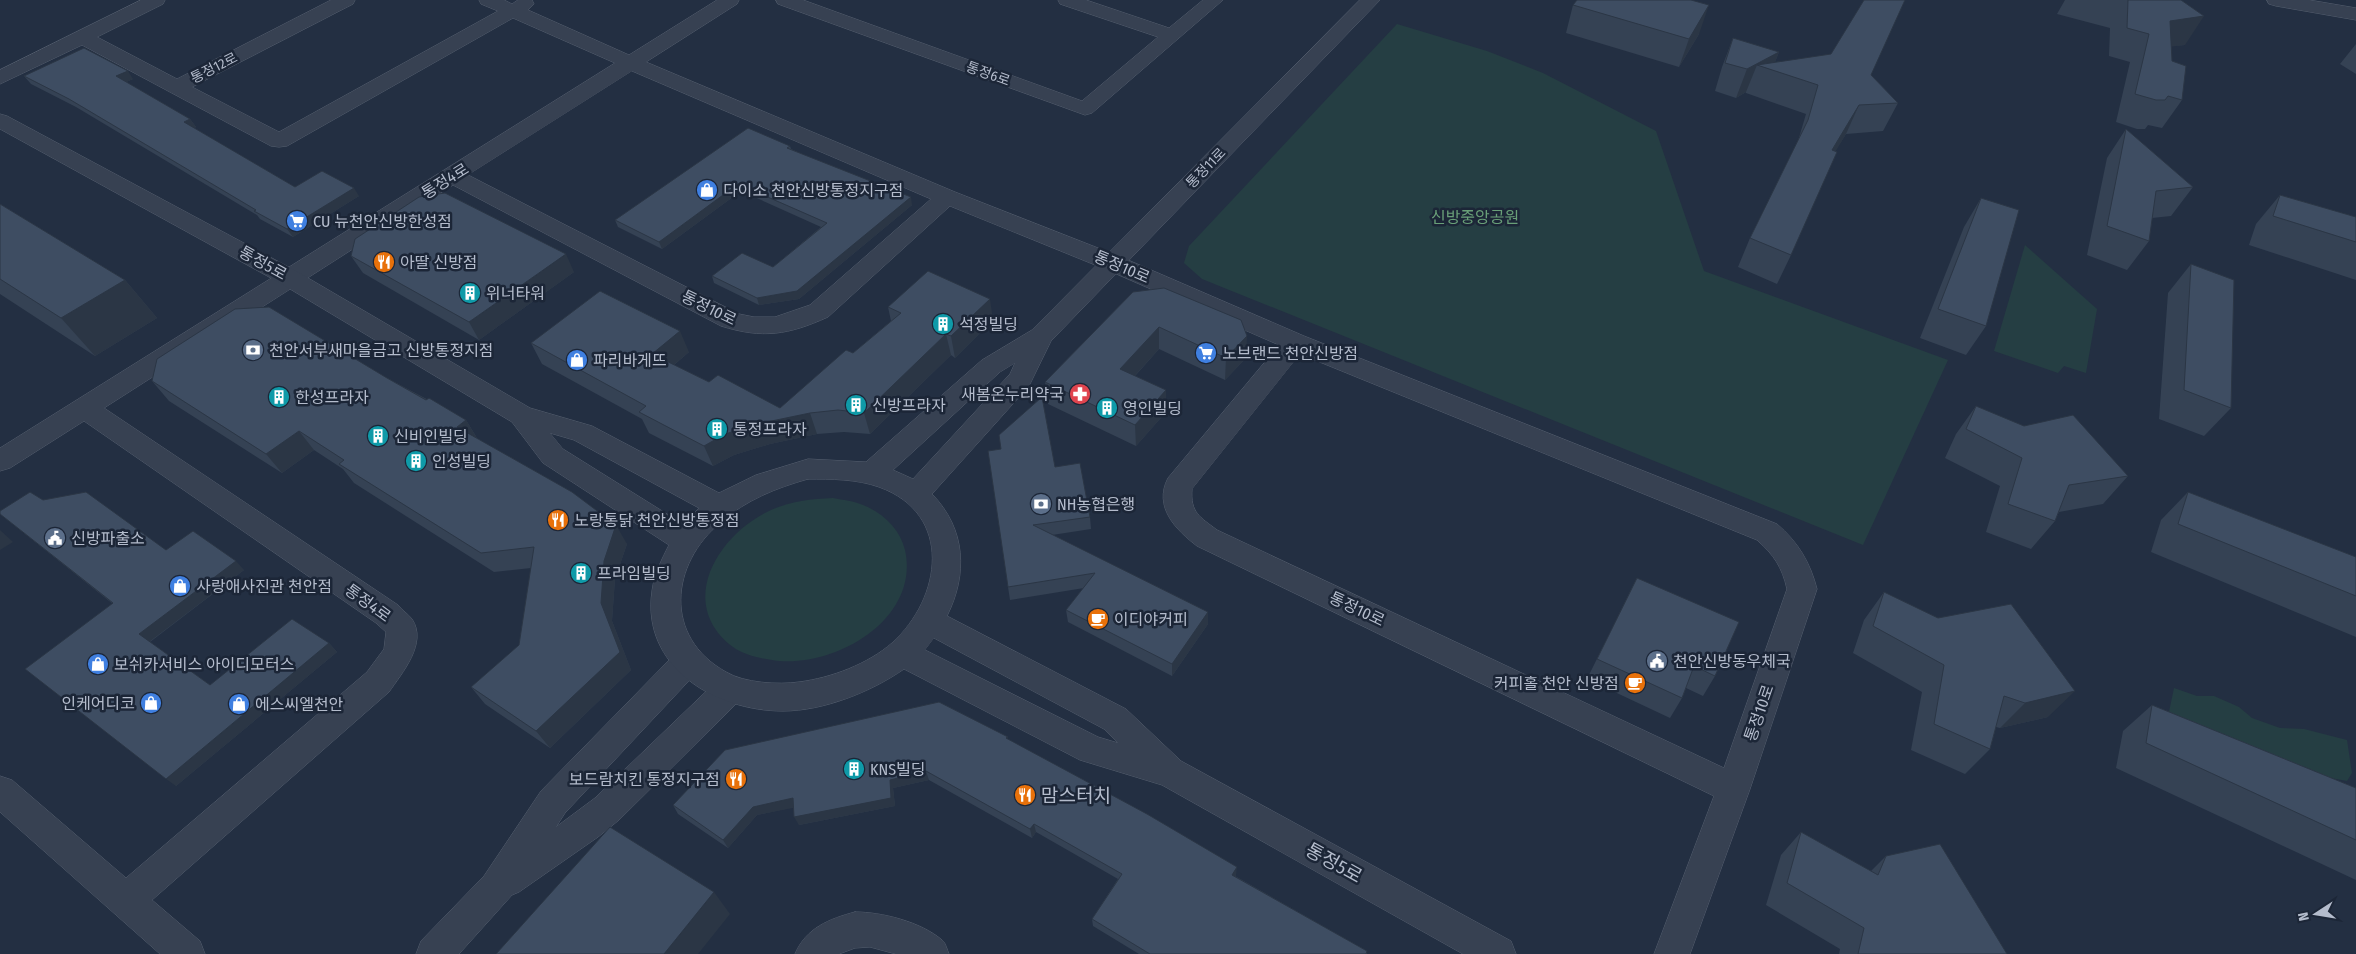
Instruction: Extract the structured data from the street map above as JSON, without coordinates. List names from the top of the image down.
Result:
{
  "streets": {
    "street": [
      "통정12로",
      "통정6로",
      "통정11로",
      "통정4로",
      "통정5로",
      "통정10로"
    ]
  },
  "crossings": [
    ["통정11로", "통정10로"],
    ["통정4로", "통정5로"],
    ["통정4로", "통정10로"]
  ],
  "parks": ["신방중앙공원"],
  "places": {
    "shop": [
      "다이소 천안신방통정지구점",
      "파리바게뜨",
      "사랑애사진관 천안점",
      "보쉬카서비스 아이디모터스",
      "인케어디코",
      "에스씨엘천안"
    ],
    "supermarket": ["CU 뉴천안신방한성점", "노브랜드 천안신방점"],
    "restaurant": [
      "아딸 신방점",
      "노랑통닭 천안신방통정점",
      "보드람치킨 통정지구점",
      "맘스터치"
    ],
    "building": [
      "위너타워",
      "석정빌딩",
      "한성프라자",
      "신방프라자",
      "영인빌딩",
      "통정프라자",
      "신비인빌딩",
      "인성빌딩",
      "프라임빌딩",
      "KNS빌딩"
    ],
    "bank": ["천안서부새마을금고 신방통정지점", "NH농협은행"],
    "pharmacy": ["새봄온누리약국"],
    "public building": ["신방파출소", "천안신방동우체국"],
    "cafe": ["이디야커피", "커피홀 천안 신방점"]
  },
  "north": "left"
}
